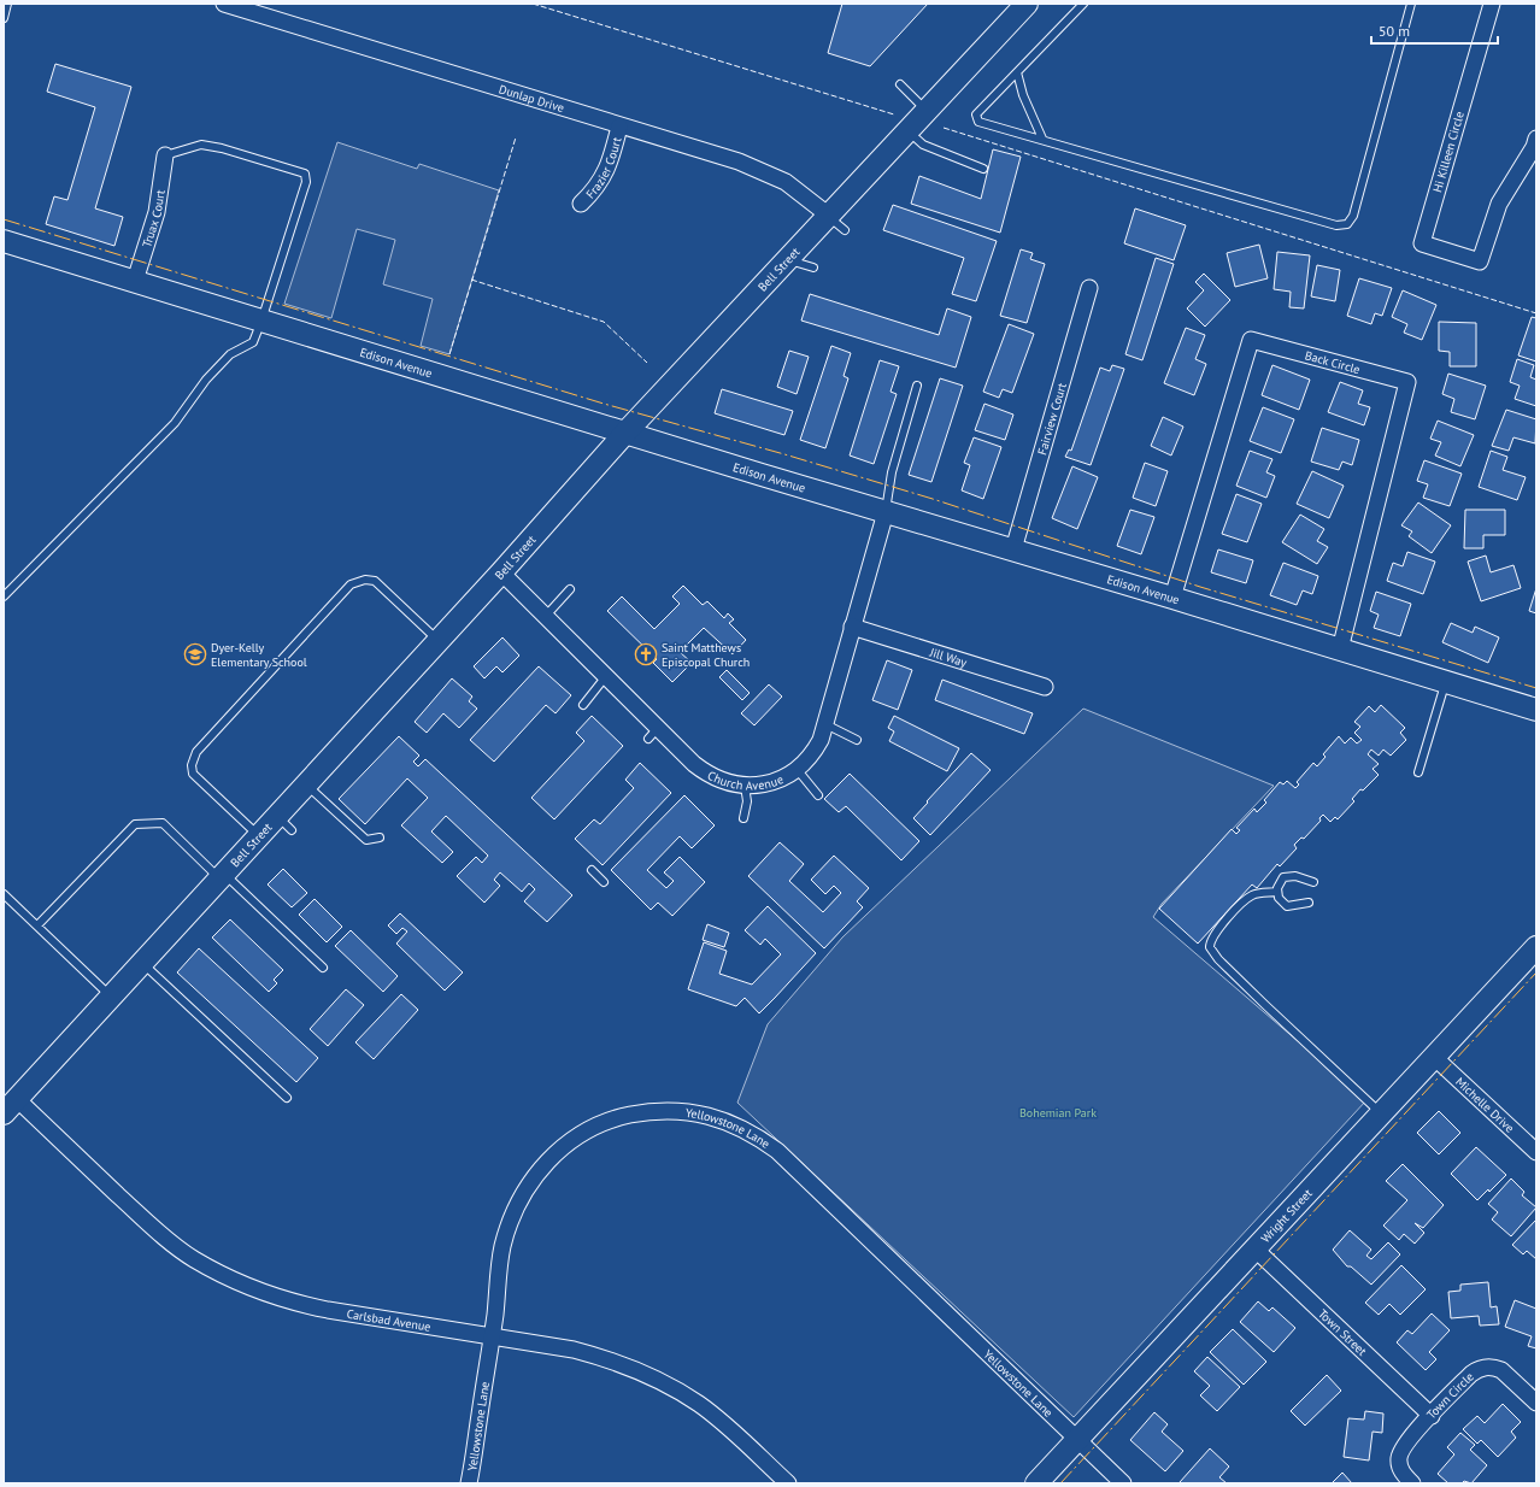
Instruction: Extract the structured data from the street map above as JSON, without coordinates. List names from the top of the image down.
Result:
{
  "streets": {
    "street": [
      "Dunlap Drive",
      "Hi Killeen Circle",
      "Frazier Court",
      "Truax Court",
      "Bell Street",
      "Edison Avenue",
      "Back Circle",
      "Fairview Court",
      "Jill Way",
      "Church Avenue",
      "Michelle Drive",
      "Yellowstone Lane",
      "Wright Street",
      "Carlsbad Avenue",
      "Town Street",
      "Town Circle"
    ]
  },
  "crossings": [
    ["Dunlap Drive", "Frazier Court"],
    ["Dunlap Drive", "Bell Street"],
    ["Truax Court", "Edison Avenue"],
    ["Bell Street", "Edison Avenue"],
    ["Bell Street", "Church Avenue"],
    ["Bell Street", "Carlsbad Avenue"],
    ["Edison Avenue", "Back Circle"],
    ["Edison Avenue", "Fairview Court"],
    ["Edison Avenue", "Church Avenue"],
    ["Jill Way", "Church Avenue"],
    ["Michelle Drive", "Wright Street"],
    ["Yellowstone Lane", "Wright Street"],
    ["Yellowstone Lane", "Carlsbad Avenue"],
    ["Wright Street", "Town Street"],
    ["Town Street", "Town Circle"]
  ],
  "parks": ["Bohemian Park"],
  "places": {
    "school or university": ["Dyer-Kelly Elementary School"],
    "church": ["Saint Matthews Episcopal Church"]
  },
  "scale_bar": "50 m"
}
